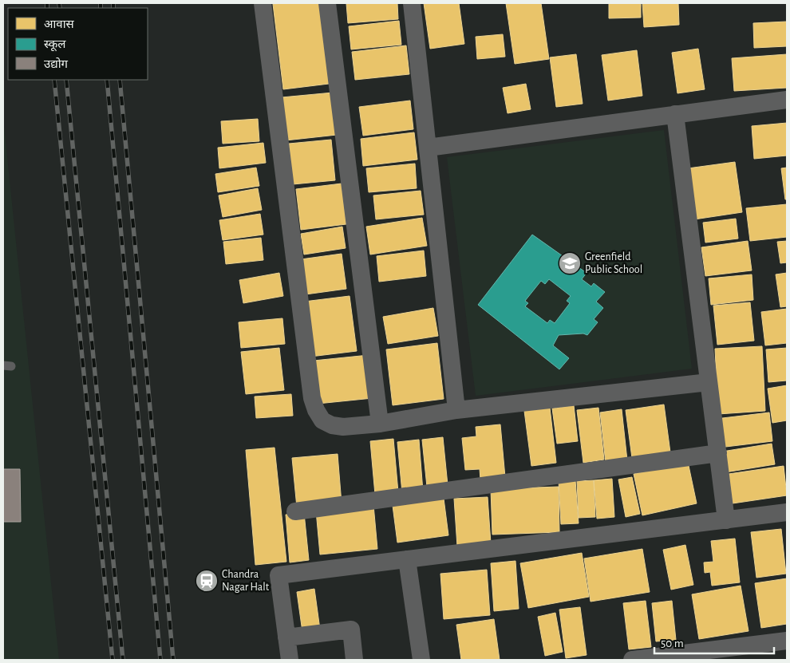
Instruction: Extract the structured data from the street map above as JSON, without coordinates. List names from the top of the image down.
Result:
{
  "places": {
    "school or university": ["Greenfield Public School"],
    "station": ["Chandra Nagar Halt"]
  },
  "legend": ["आवास", "स्कूल", "उद्योग"],
  "scale_bar": "50 m"
}
